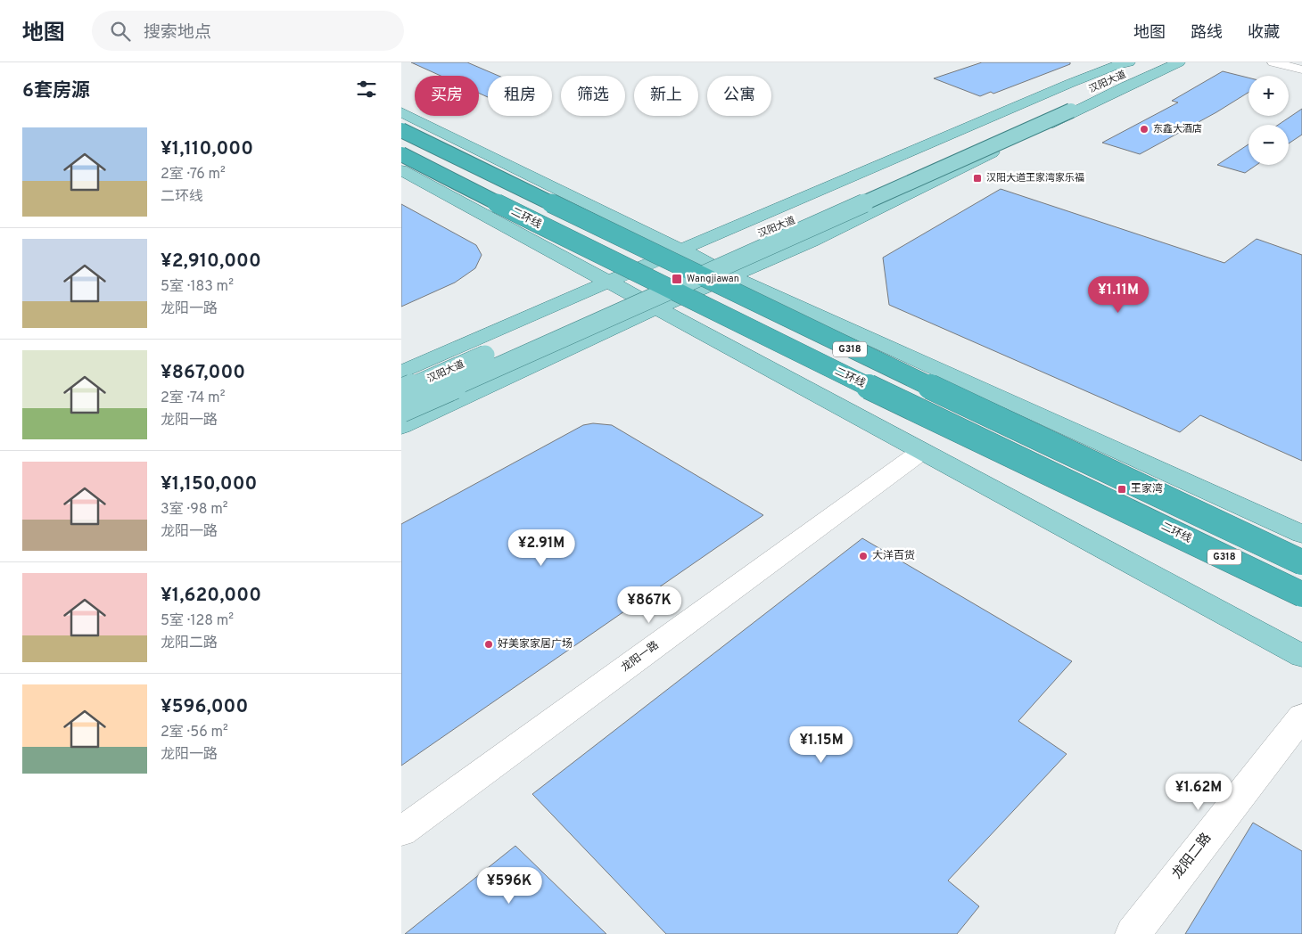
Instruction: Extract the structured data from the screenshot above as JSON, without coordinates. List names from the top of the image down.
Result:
{
  "streets": {
    "highway": ["二环线", "G318"],
    "main road": ["汉阳大道"],
    "street": ["龙阳一路", "龙阳二路"]
  },
  "places": {
    "other": ["东鑫大酒店", "大洋百货", "好美家家居广场"],
    "transit": ["汉阳大道王家湾家乐福", "Wangjiawan", "王家湾"]
  },
  "page": {
    "header": "地图",
    "search": "搜索地点",
    "nav": ["地图", "路线", "收藏"],
    "heading": "6套房源",
    "map_buttons": ["+", "−"],
    "chip": [
      "买房",
      "租房",
      "筛选",
      "新上",
      "公寓"
    ],
    "list": [
      {
        "name": "¥1,110,000",
        "note": "2室 · 76 m² · 二环线"
      },
      {
        "name": "¥2,910,000",
        "note": "5室 · 183 m² · 龙阳一路"
      },
      {
        "name": "¥867,000",
        "note": "2室 · 74 m² · 龙阳一路"
      },
      {
        "name": "¥1,150,000",
        "note": "3室 · 98 m² · 龙阳一路"
      },
      {
        "name": "¥1,620,000",
        "note": "5室 · 128 m² · 龙阳二路"
      },
      {
        "name": "¥596,000",
        "note": "2室 · 56 m² · 龙阳一路"
      }
    ],
    "price": [
      "¥1.11M",
      "¥2.91M",
      "¥867K",
      "¥1.15M",
      "¥1.62M",
      "¥596K"
    ]
  }
}
